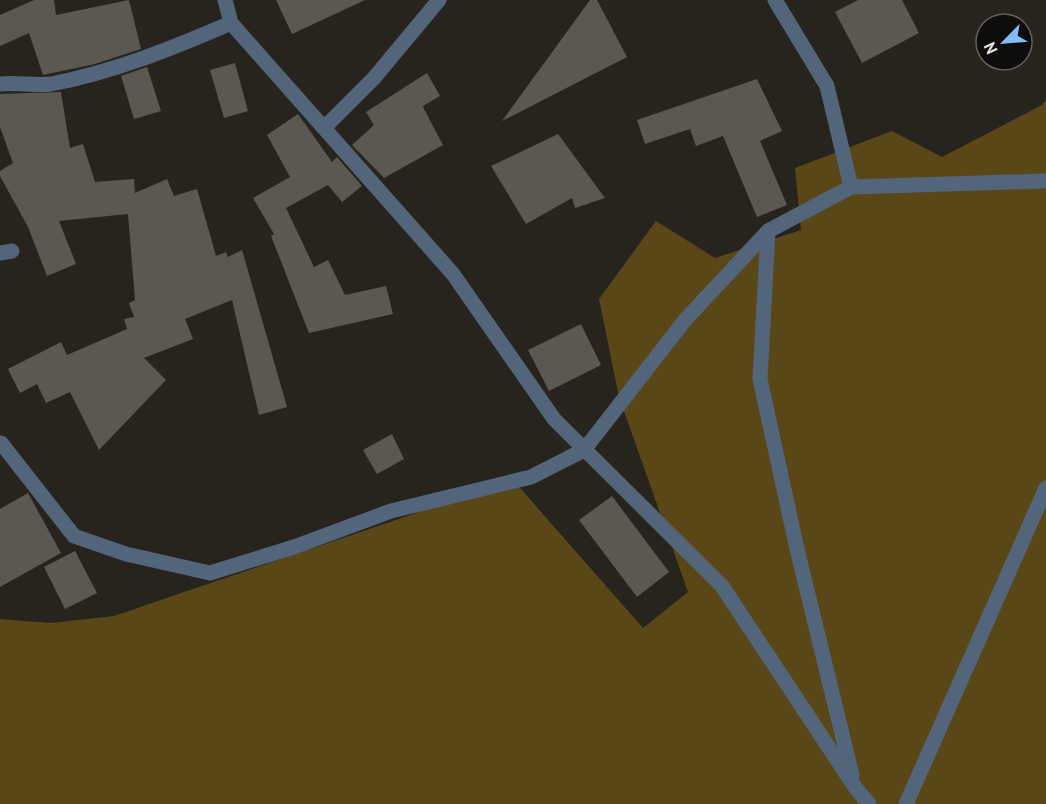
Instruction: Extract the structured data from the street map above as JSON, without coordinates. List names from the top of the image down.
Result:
{
  "north": "bottom left"
}
